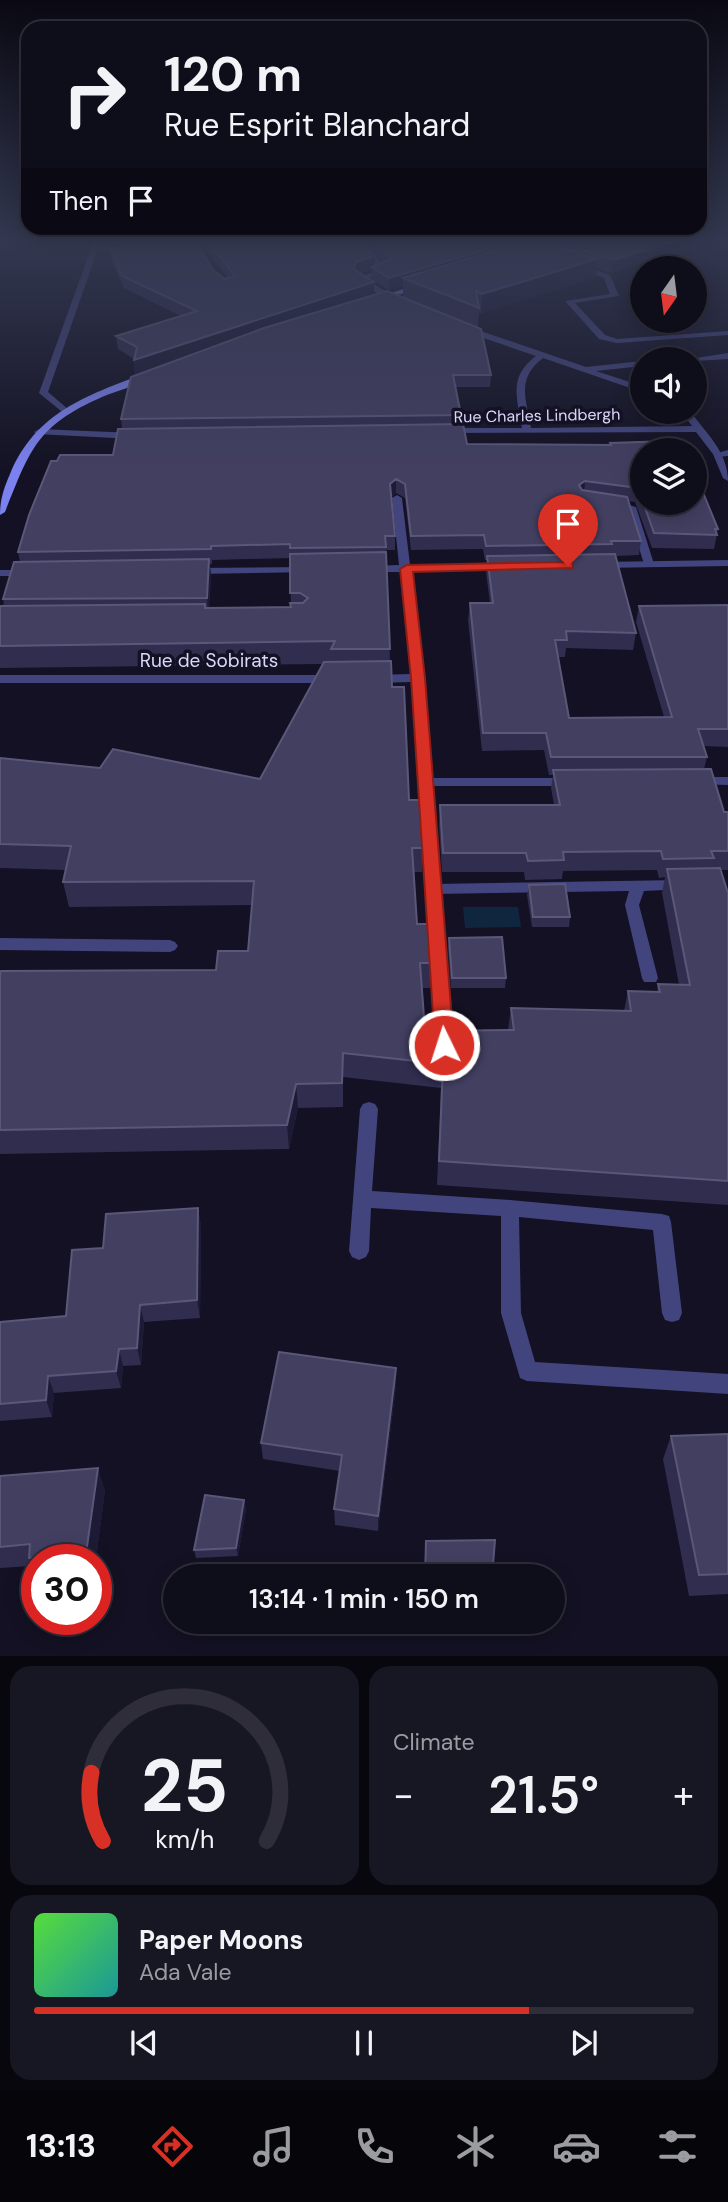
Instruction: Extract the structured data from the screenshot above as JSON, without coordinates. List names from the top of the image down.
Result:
{
  "streets": {
    "street": ["Rue Charles Lindbergh", "Rue de Sobirats"]
  },
  "north": "bottom",
  "page": {
    "turn": ["120 m", "Rue Esprit Blanchard"],
    "then": "Then",
    "limit": "30",
    "trip": "13:14 · 1 min · 150 m",
    "tile": "Climate",
    "heat": ["−", "21.5°", "+"],
    "song": ["Paper Moons", "Ada Vale"],
    "tabs": "13:13",
    "gauge": ["25", "km/h"]
  }
}
